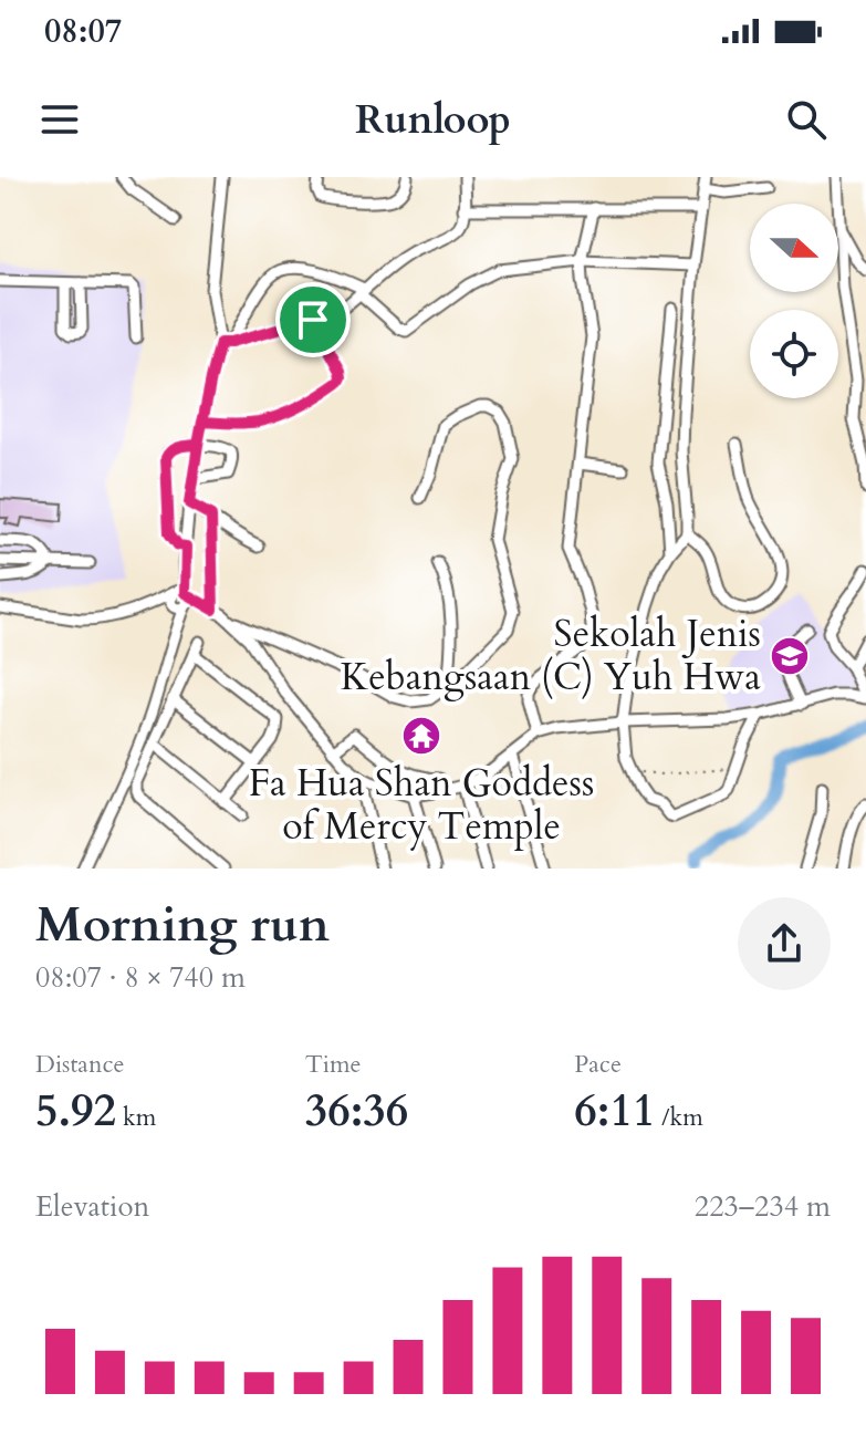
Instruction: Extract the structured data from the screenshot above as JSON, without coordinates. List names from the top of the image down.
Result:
{
  "places": {
    "school or university": ["Sekolah Jenis Kebangsaan (C) Yuh Hwa"],
    "temple": ["Fa Hua Shan Goddess of Mercy Temple"]
  },
  "north": "right",
  "page": {
    "status": "08:07",
    "header": "Runloop",
    "heading": ["Morning run", "08:07 · 8 × 740 m"],
    "stats": [
      ["Distance", "5.92 km"],
      ["Time", "36:36"],
      ["Pace", "6:11 /km"]
    ],
    "chart": ["Elevation", "223–234 m"]
  }
}
